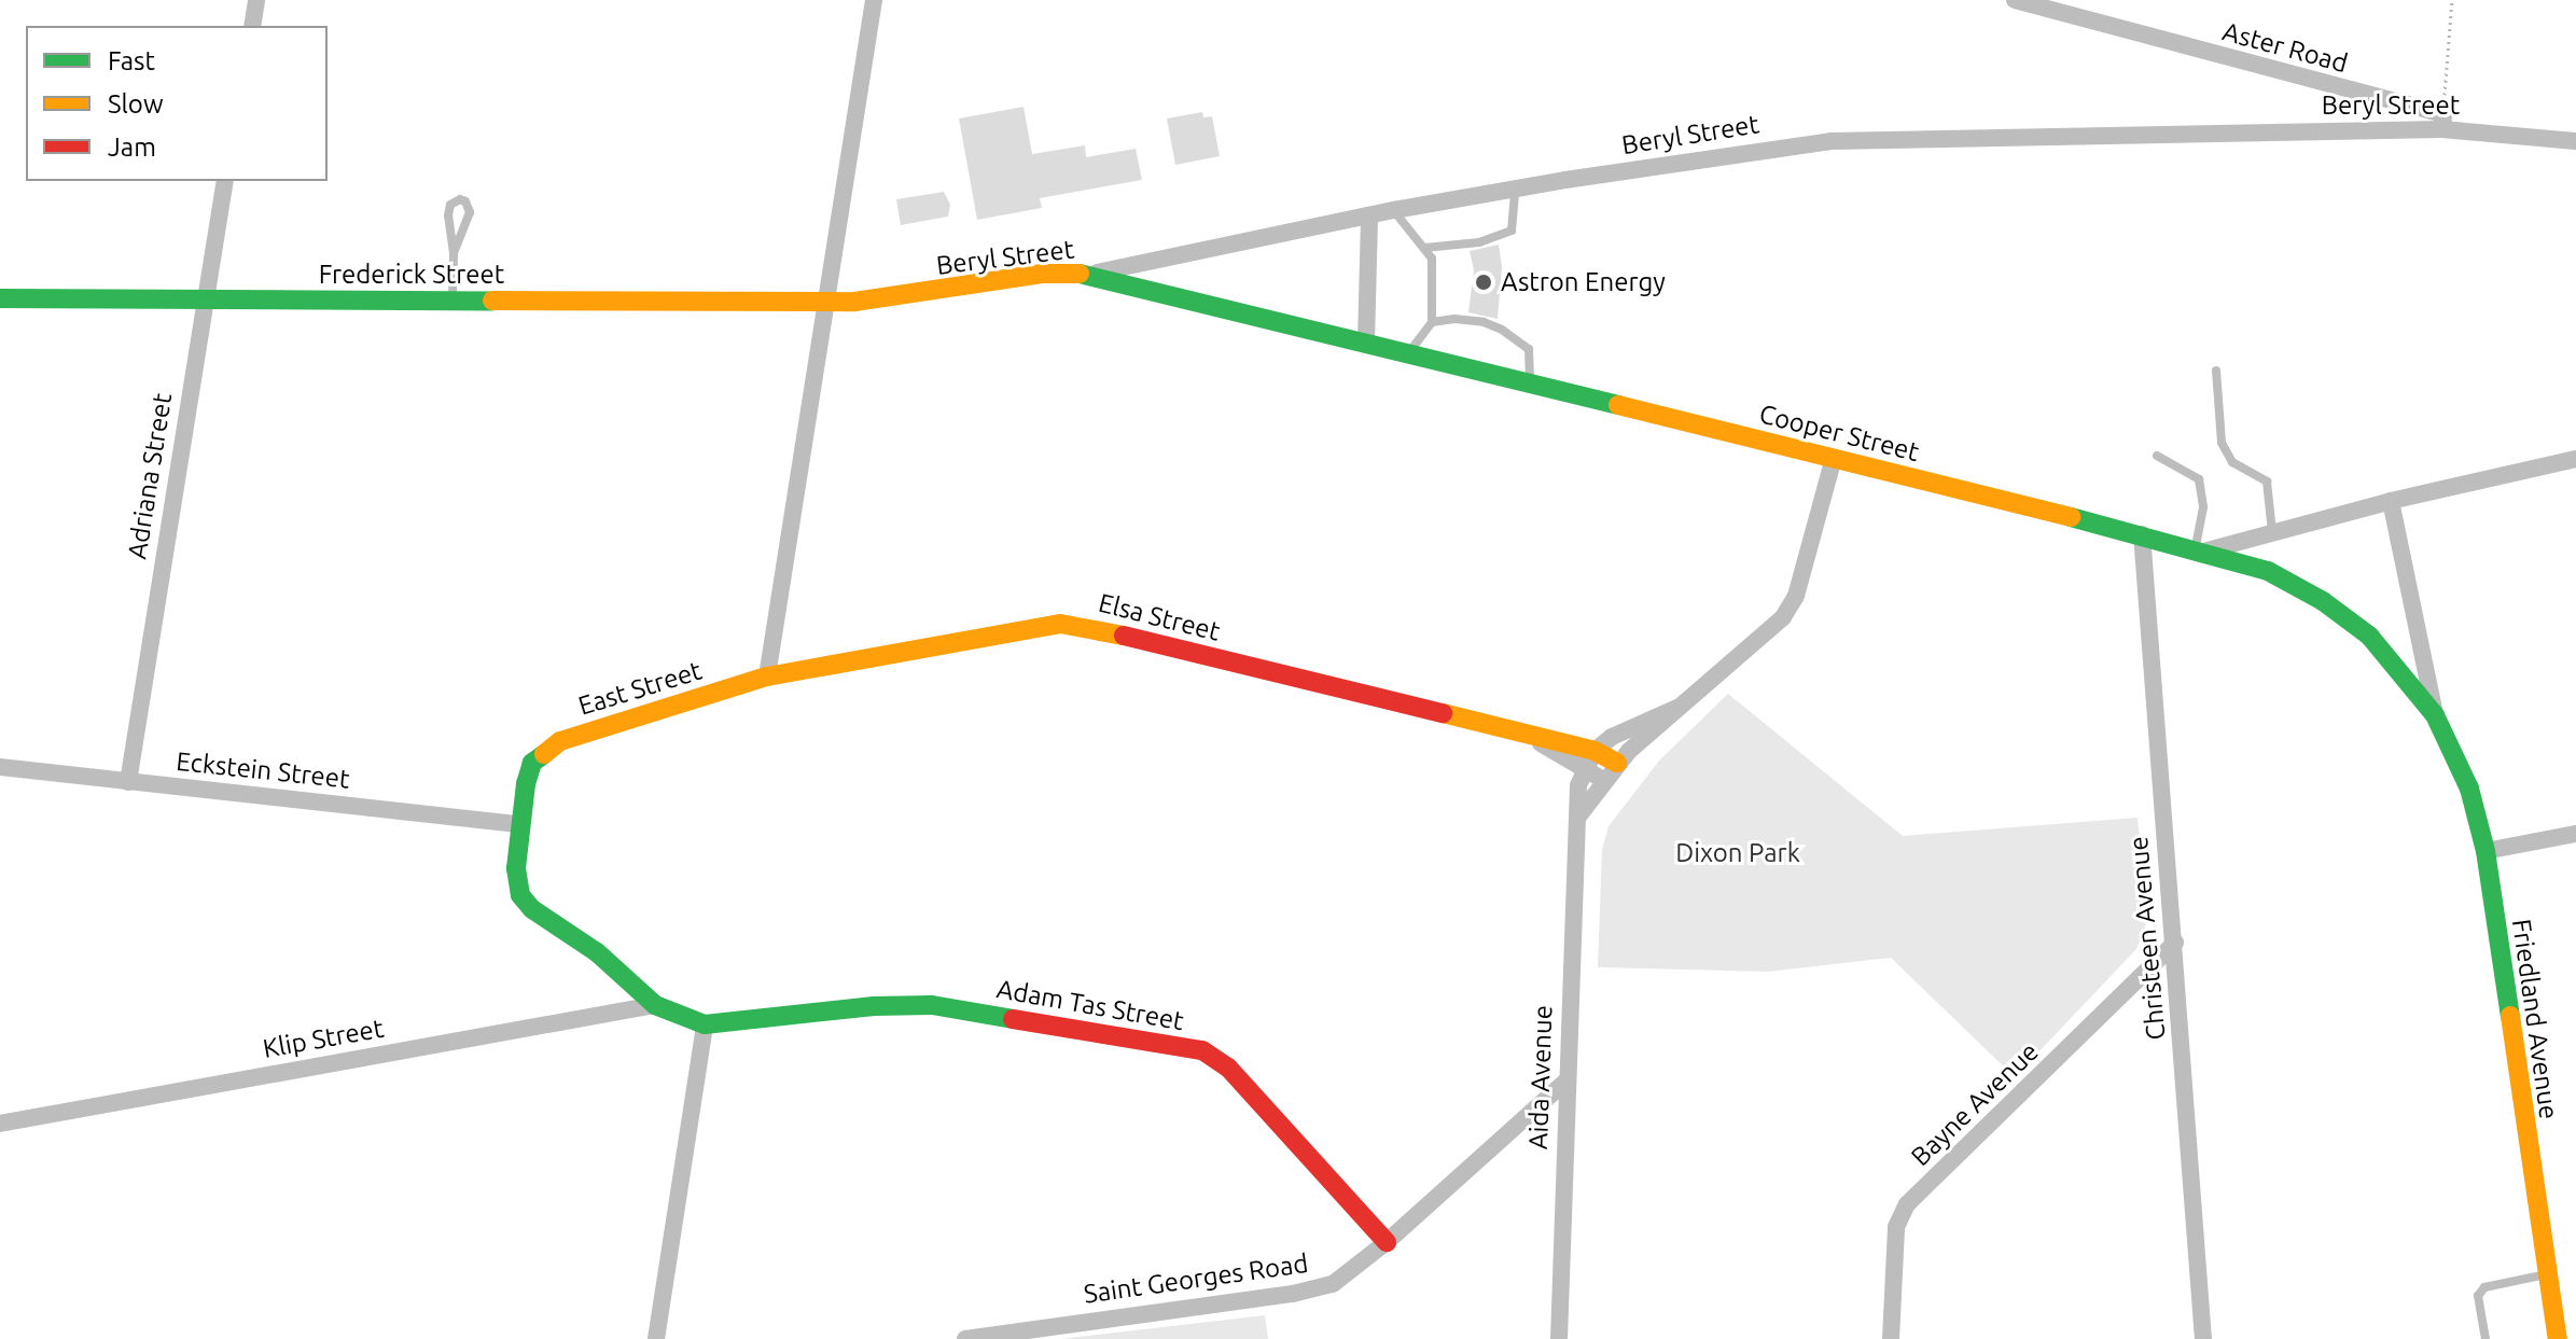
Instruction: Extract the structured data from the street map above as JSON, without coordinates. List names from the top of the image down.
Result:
{
  "streets": {
    "main road": [
      "Beryl Street",
      "Frederick Street",
      "Cooper Street",
      "Elsa Street",
      "East Street",
      "Adam Tas Street",
      "Friedland Avenue"
    ],
    "street": [
      "Aster Road",
      "Adriana Street",
      "Eckstein Street",
      "Christeen Avenue",
      "Klip Street",
      "Aida Avenue",
      "Bayne Avenue",
      "Saint Georges Road"
    ]
  },
  "crossings": [
    ["Aster Road", "Beryl Street"],
    ["Beryl Street", "Frederick Street"],
    ["Beryl Street", "Cooper Street"],
    ["Frederick Street", "Adriana Street"],
    ["Cooper Street", "Christeen Avenue"],
    ["Cooper Street", "Friedland Avenue"],
    ["Cooper Street", "Aida Avenue"],
    ["Adriana Street", "Eckstein Street"],
    ["Elsa Street", "East Street"],
    ["Elsa Street", "Aida Avenue"],
    ["East Street", "Eckstein Street"],
    ["East Street", "Adam Tas Street"],
    ["East Street", "Klip Street"],
    ["Christeen Avenue", "Bayne Avenue"],
    ["Adam Tas Street", "Saint Georges Road"],
    ["Aida Avenue", "Saint Georges Road"]
  ],
  "parks": ["Dixon Park"],
  "places": ["Astron Energy"],
  "legend": ["Fast", "Slow", "Jam"]
}
